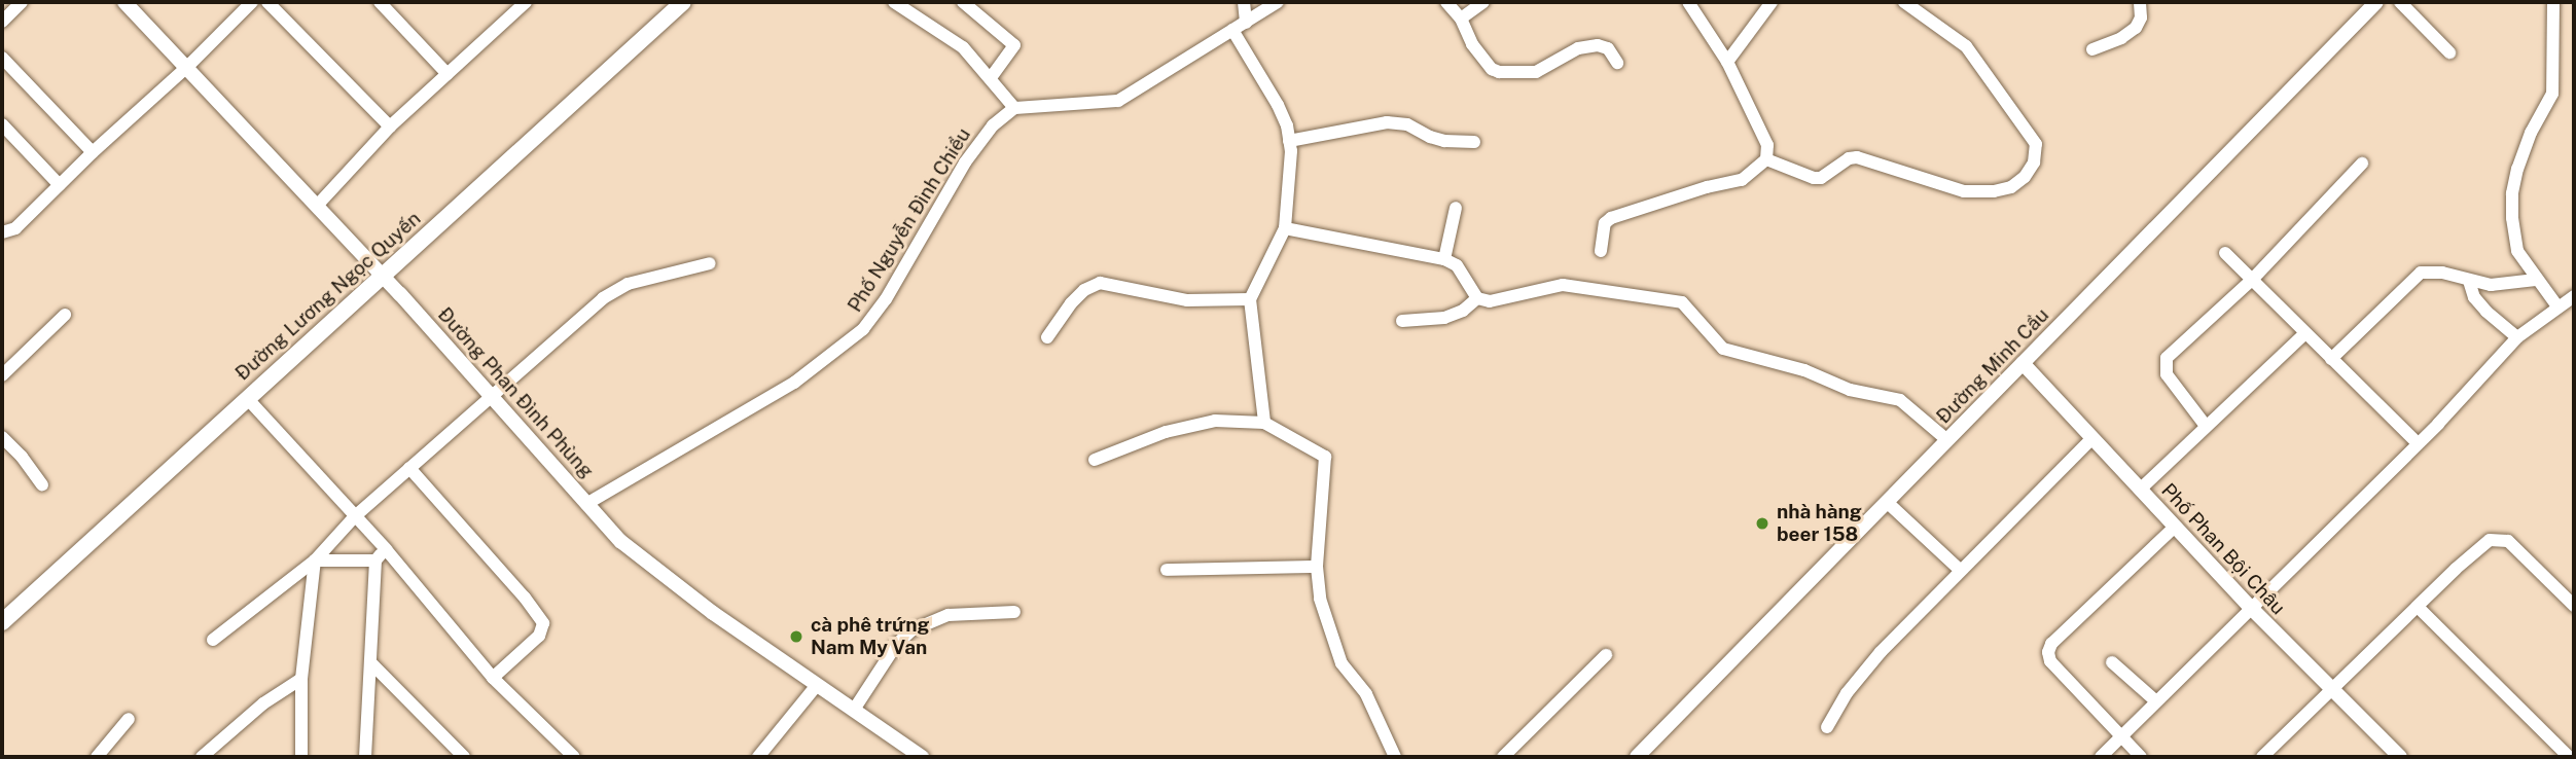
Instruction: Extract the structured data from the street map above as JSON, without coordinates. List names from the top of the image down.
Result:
{
  "streets": {
    "main road": ["Đường Lương Ngọc Quyến"],
    "street": [
      "Phố Nguyễn Đình Chiểu",
      "Đường Minh Cầu",
      "Đường Phan Đình Phùng",
      "Phố Phan Bội Châu"
    ]
  },
  "crossings": [
    ["Phố Nguyễn Đình Chiểu", "Đường Phan Đình Phùng"],
    ["Đường Lương Ngọc Quyến", "Đường Phan Đình Phùng"],
    ["Đường Minh Cầu", "Phố Phan Bội Châu"]
  ],
  "places": ["nhà hàng beer 158", "cà phê trứng Nam My Van"]
}
